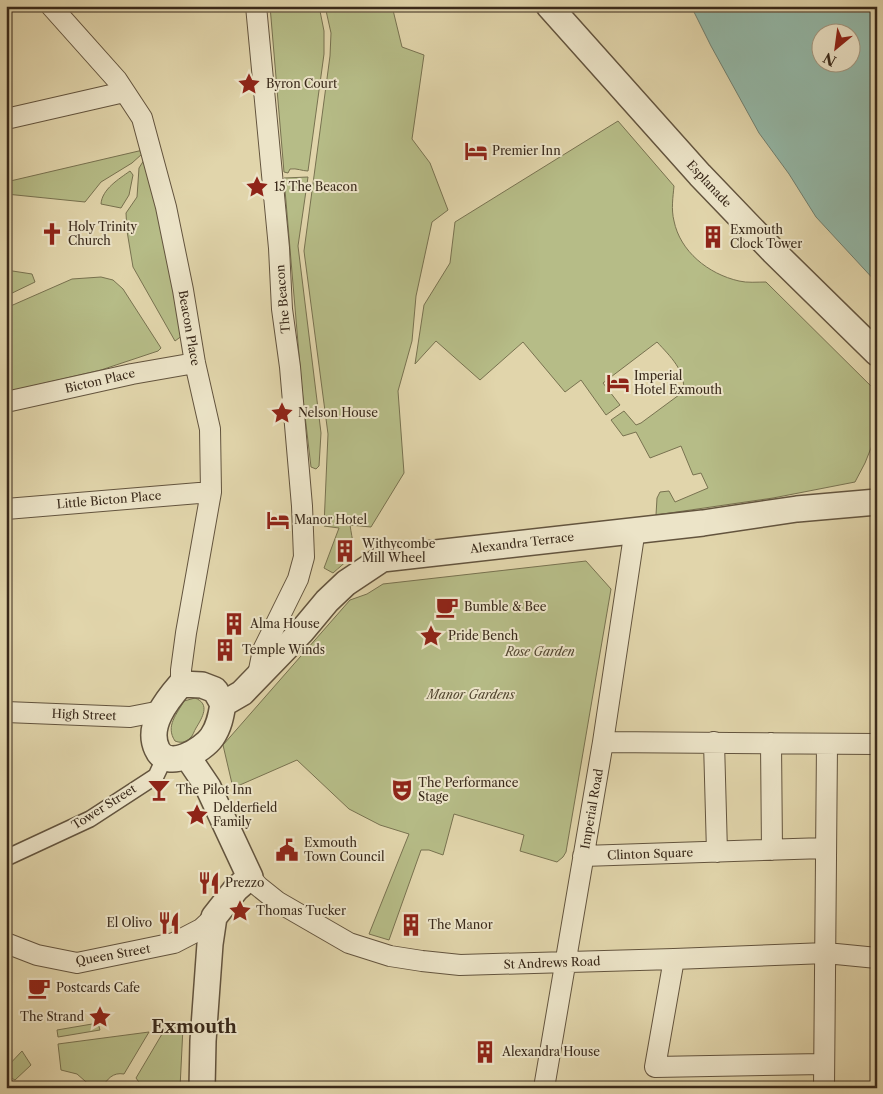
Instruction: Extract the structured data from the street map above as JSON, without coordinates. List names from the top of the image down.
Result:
{
  "streets": {
    "street": [
      "Esplanade",
      "The Beacon",
      "Beacon Place",
      "Bicton Place",
      "Little Bicton Place",
      "Alexandra Terrace",
      "High Street",
      "Tower Street",
      "Imperial Road",
      "Clinton Square",
      "Queen Street",
      "St Andrews Road"
    ]
  },
  "crossings": [
    ["The Beacon", "Alexandra Terrace"],
    ["Beacon Place", "Bicton Place"],
    ["Beacon Place", "Little Bicton Place"],
    ["Beacon Place", "Alexandra Terrace"],
    ["Beacon Place", "High Street"],
    ["Beacon Place", "Tower Street"],
    ["Alexandra Terrace", "High Street"],
    ["Alexandra Terrace", "Tower Street"],
    ["Alexandra Terrace", "Imperial Road"],
    ["High Street", "Tower Street"],
    ["Imperial Road", "Clinton Square"],
    ["Imperial Road", "St Andrews Road"]
  ],
  "districts": ["Exmouth"],
  "parks": ["Rose Garden", "Manor Gardens"],
  "places": {
    "place": [
      "Byron Court",
      "15 The Beacon",
      "Nelson House",
      "Pride Bench",
      "Delderfield Family",
      "Thomas Tucker",
      "The Strand"
    ],
    "hotel": ["Premier Inn", "Imperial Hotel Exmouth", "Manor Hotel"],
    "church": ["Holy Trinity Church"],
    "building": [
      "Exmouth Clock Tower",
      "Withycombe Mill Wheel",
      "Alma House",
      "Temple Winds",
      "The Manor",
      "Alexandra House"
    ],
    "cafe": ["Bumble & Bee", "Postcards Cafe"],
    "bar": ["The Pilot Inn"],
    "theatre": ["The Performance Stage"],
    "public building": ["Exmouth Town Council"],
    "restaurant": ["Prezzo", "El Olivo"]
  },
  "north": "bottom left"
}
